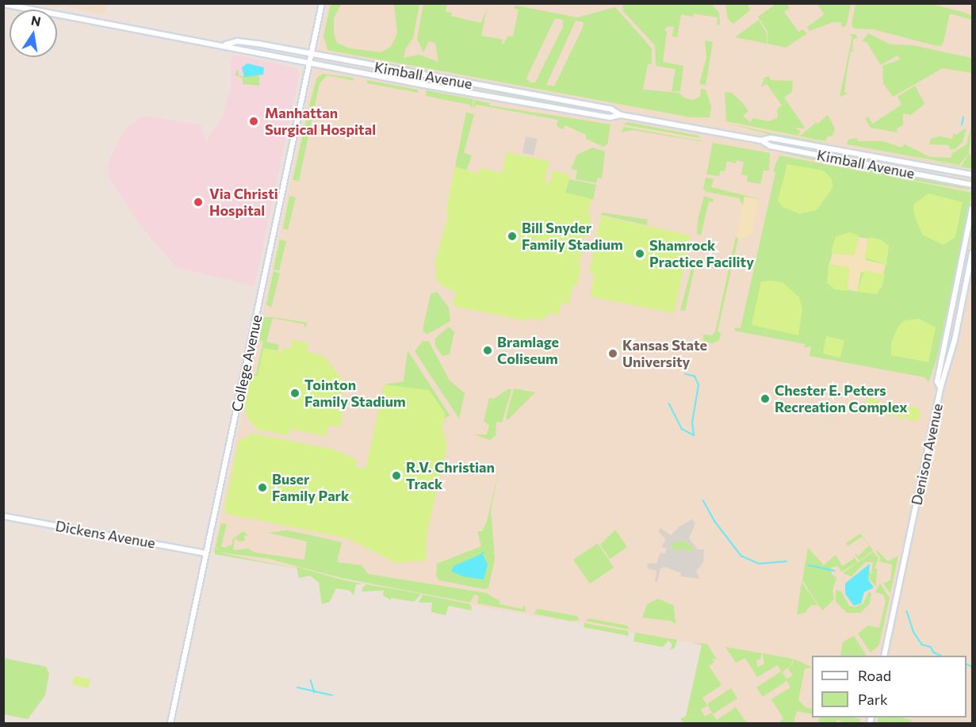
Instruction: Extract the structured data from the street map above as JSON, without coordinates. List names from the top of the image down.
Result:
{
  "streets": {
    "main road": [
      "Kimball Avenue",
      "College Avenue",
      "Denison Avenue",
      "Dickens Avenue"
    ]
  },
  "crossings": [
    ["Kimball Avenue", "College Avenue"],
    ["College Avenue", "Dickens Avenue"]
  ],
  "places": [
    "Manhattan Surgical Hospital",
    "Via Christi Hospital",
    "Bill Snyder Family Stadium",
    "Shamrock Practice Facility",
    "Bramlage Coliseum",
    "Kansas State University",
    "Tointon Family Stadium",
    "Chester E. Peters Recreation Complex",
    "R.V. Christian Track",
    "Buser Family Park"
  ],
  "legend": ["Road", "Park"],
  "north": "top"
}
